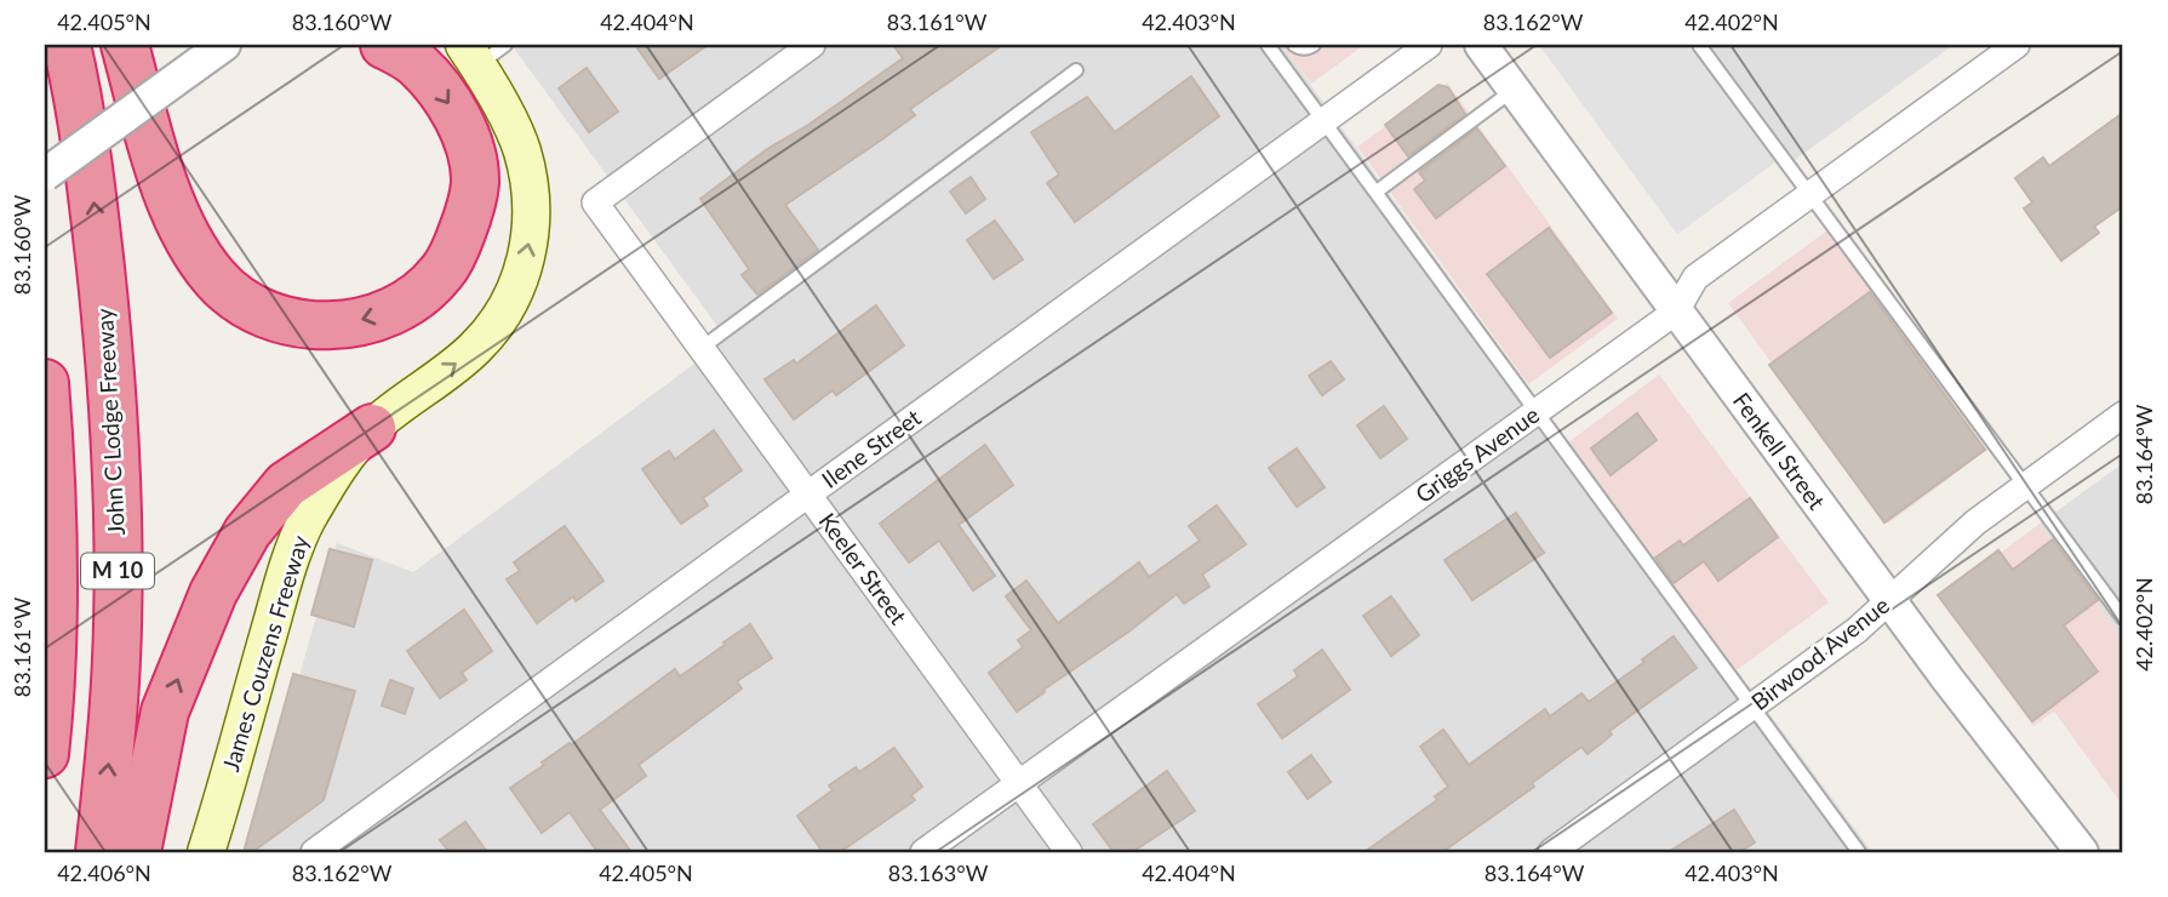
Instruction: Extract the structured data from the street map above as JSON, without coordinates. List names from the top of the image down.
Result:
{
  "streets": {
    "highway": ["John C Lodge Freeway", "M 10"],
    "main road": ["James Couzens Freeway"],
    "street": [
      "Ilene Street",
      "Fenkell Street",
      "Griggs Avenue",
      "Keeler Street",
      "Birwood Avenue"
    ]
  },
  "crossings": [
    ["Ilene Street", "Keeler Street"],
    ["Fenkell Street", "Griggs Avenue"],
    ["Fenkell Street", "Birwood Avenue"],
    ["Griggs Avenue", "Keeler Street"]
  ],
  "one_way": ["James Couzens Freeway"],
  "coordinates": [
    "42.405°N",
    "83.160°W",
    "42.404°N",
    "83.161°W",
    "42.403°N",
    "83.162°W",
    "42.402°N",
    "83.164°W",
    "42.406°N",
    "83.163°W"
  ]
}
